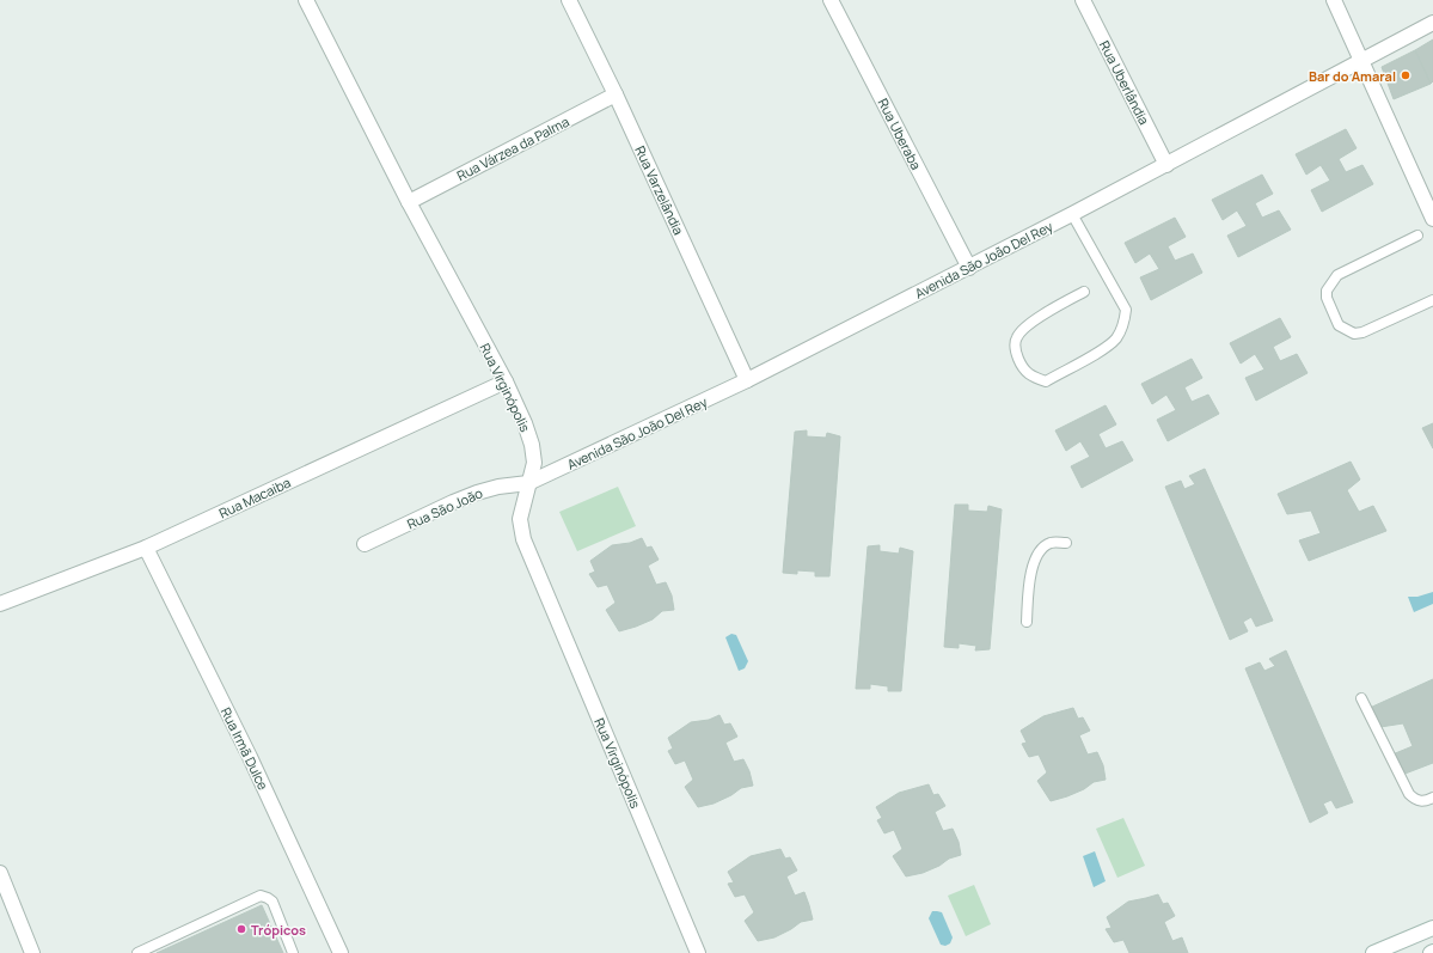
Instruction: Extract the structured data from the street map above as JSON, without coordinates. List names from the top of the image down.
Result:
{
  "streets": {
    "street": [
      "Rua Uberlândia",
      "Rua Uberaba",
      "Rua Várzea da Palma",
      "Rua Varzelândia",
      "Avenida São João Del Rey",
      "Rua Virginópolis",
      "Rua Macaiba",
      "Rua São João",
      "Rua Irmã Dulce"
    ]
  },
  "crossings": [
    ["Rua Uberlândia", "Avenida São João Del Rey"],
    ["Rua Uberaba", "Avenida São João Del Rey"],
    ["Rua Várzea da Palma", "Rua Varzelândia"],
    ["Rua Várzea da Palma", "Rua Virginópolis"],
    ["Rua Varzelândia", "Avenida São João Del Rey"],
    ["Avenida São João Del Rey", "Rua Virginópolis"],
    ["Avenida São João Del Rey", "Rua São João"],
    ["Rua Virginópolis", "Rua Macaiba"],
    ["Rua Virginópolis", "Rua São João"],
    ["Rua Macaiba", "Rua Irmã Dulce"]
  ],
  "places": ["Bar do Amaral", "Trópicos"]
}
